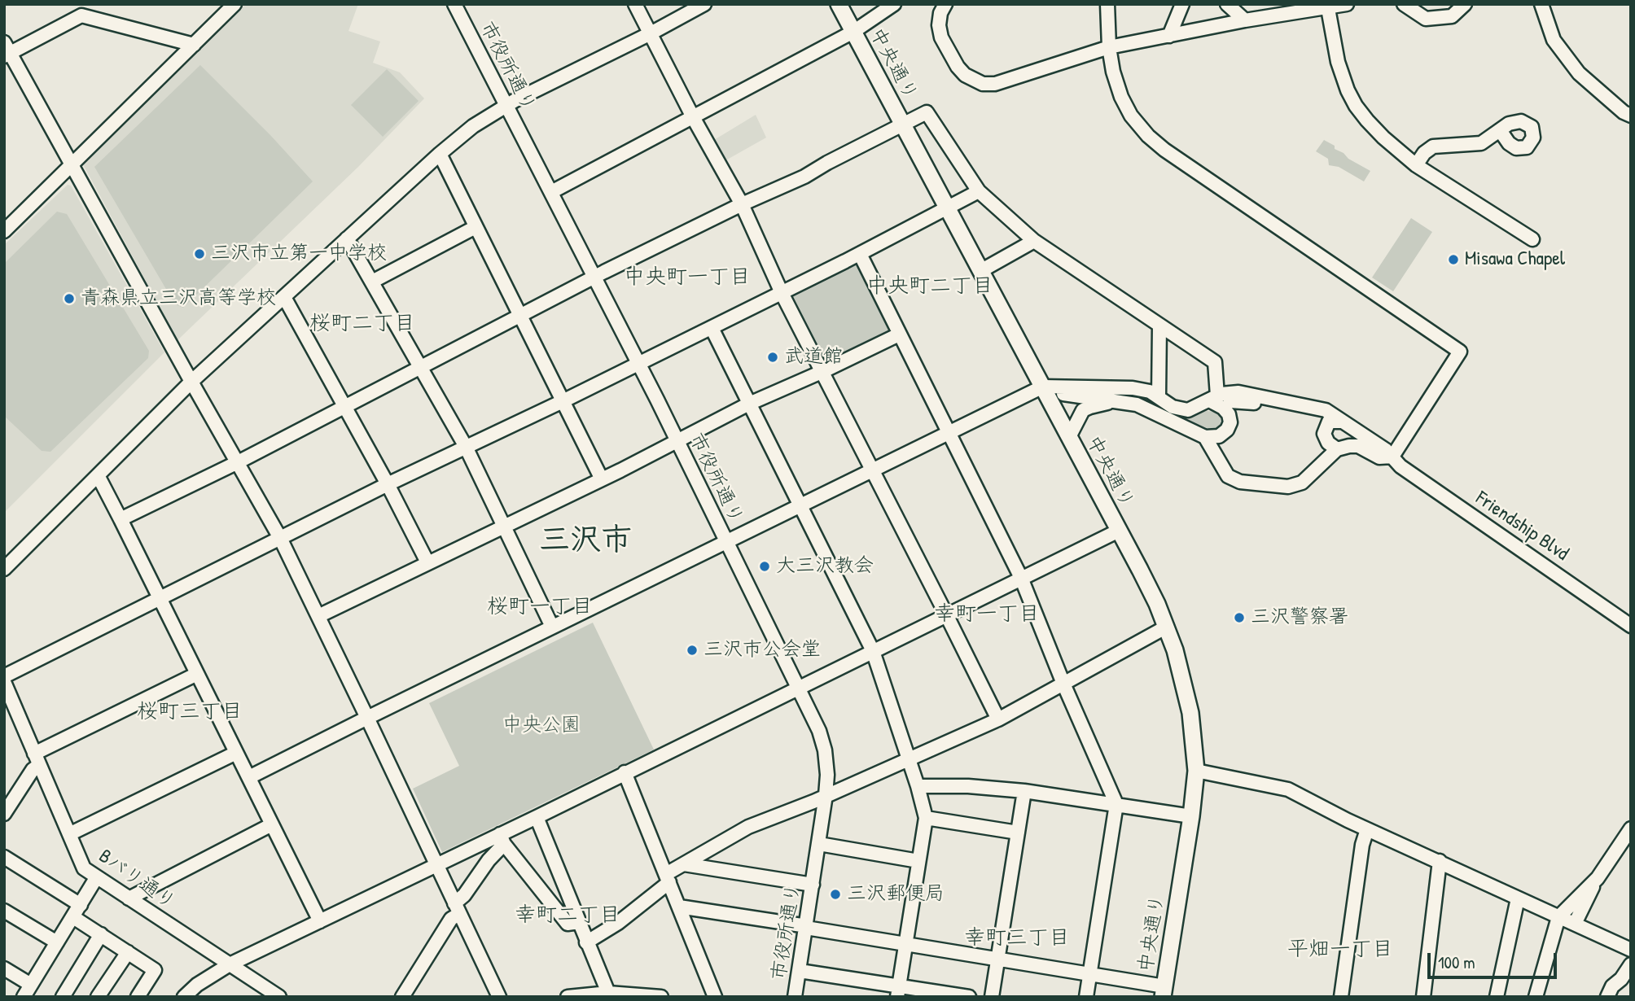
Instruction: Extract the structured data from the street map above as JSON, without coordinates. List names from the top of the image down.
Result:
{
  "streets": {
    "main road": ["中央通り"],
    "street": ["市役所通り", "Friendship Blvd", "Bバリ通り"]
  },
  "districts": [
    "中央町一丁目",
    "中央町二丁目",
    "桜町二丁目",
    "三沢市",
    "桜町一丁目",
    "幸町一丁目",
    "桜町三丁目",
    "幸町二丁目",
    "幸町三丁目",
    "平畑一丁目"
  ],
  "parks": ["中央公園"],
  "places": [
    "三沢市立第一中学校",
    "Misawa Chapel",
    "青森県立三沢高等学校",
    "武道館",
    "大三沢教会",
    "三沢警察署",
    "三沢市公会堂",
    "三沢郵便局"
  ],
  "scale_bar": "100 m"
}
